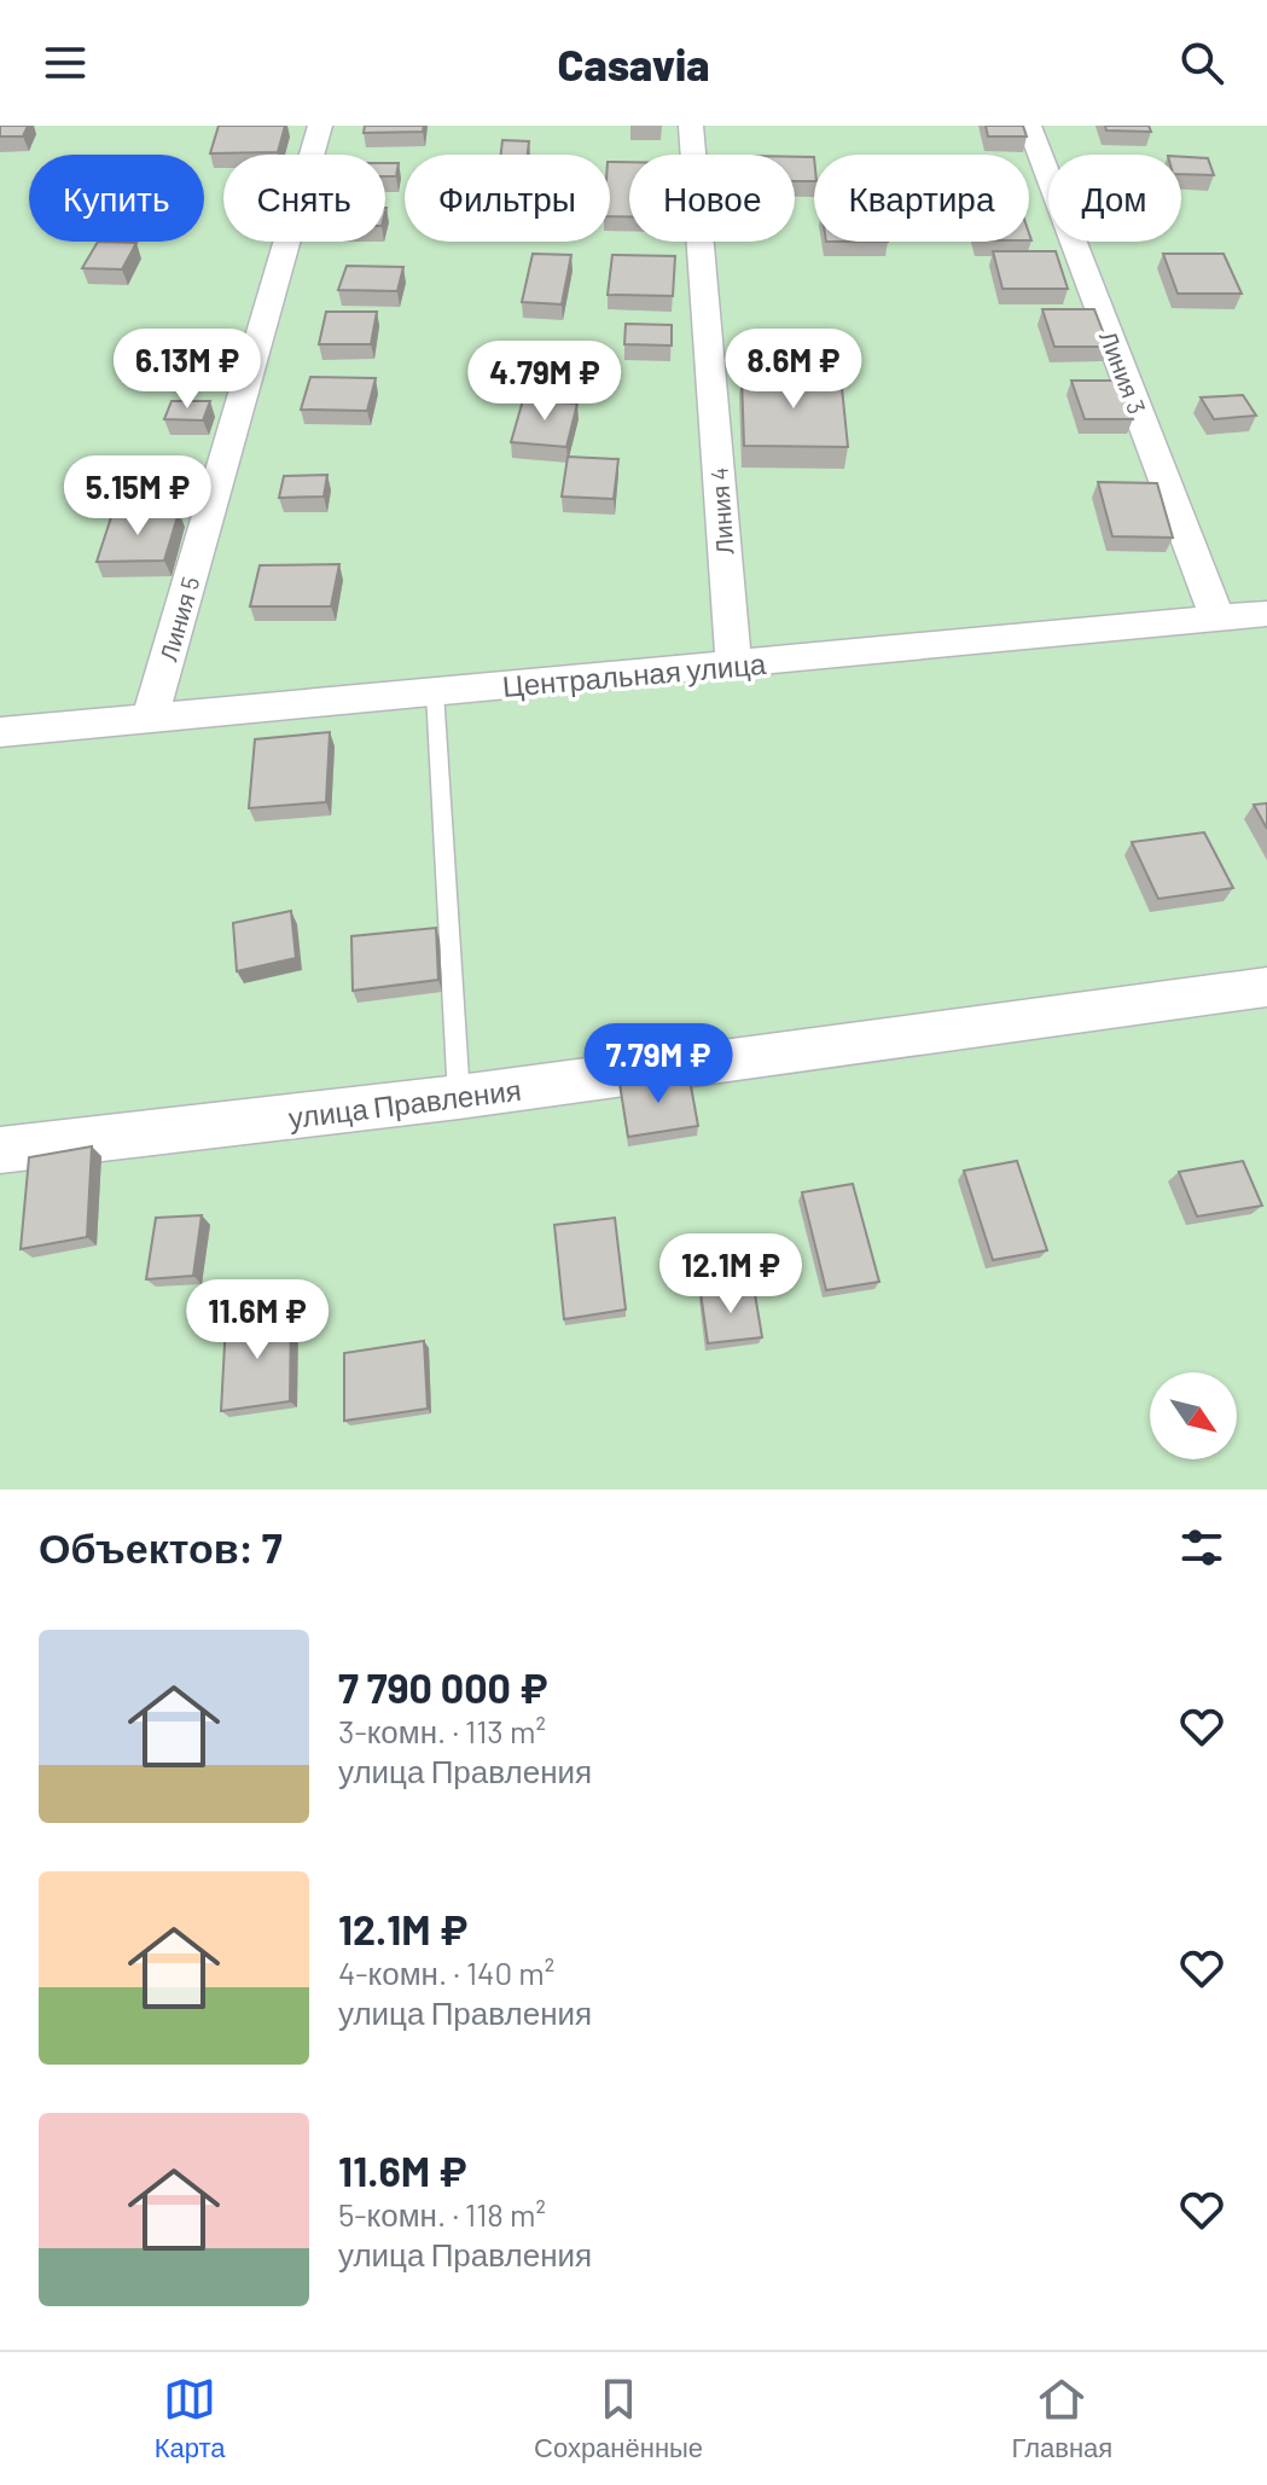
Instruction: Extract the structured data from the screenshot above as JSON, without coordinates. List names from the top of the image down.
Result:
{
  "streets": {
    "street": [
      "Линия 3",
      "Линия 4",
      "Линия 5",
      "Центральная улица",
      "улица Правления"
    ]
  },
  "crossings": [
    ["Линия 3", "Центральная улица"],
    ["Линия 4", "Центральная улица"],
    ["Линия 5", "Центральная улица"]
  ],
  "north": "bottom right",
  "page": {
    "header": "Casavia",
    "chip": [
      "Купить",
      "Снять",
      "Фильтры",
      "Новое",
      "Квартира",
      "Дом"
    ],
    "price": [
      "6.13M ₽",
      "8.6M ₽",
      "4.79M ₽",
      "5.15M ₽",
      "7.79M ₽",
      "12.1M ₽",
      "11.6M ₽"
    ],
    "heading": "Объектов: 7",
    "list": [
      {
        "name": "7 790 000 ₽",
        "note": "3-комн. · 113 m² · улица Правления"
      },
      {
        "name": "12.1M ₽",
        "note": "4-комн. · 140 m² · улица Правления"
      },
      {
        "name": "11.6M ₽",
        "note": "5-комн. · 118 m² · улица Правления"
      }
    ],
    "tabs": ["Карта", "Сохранённые", "Главная"]
  }
}
